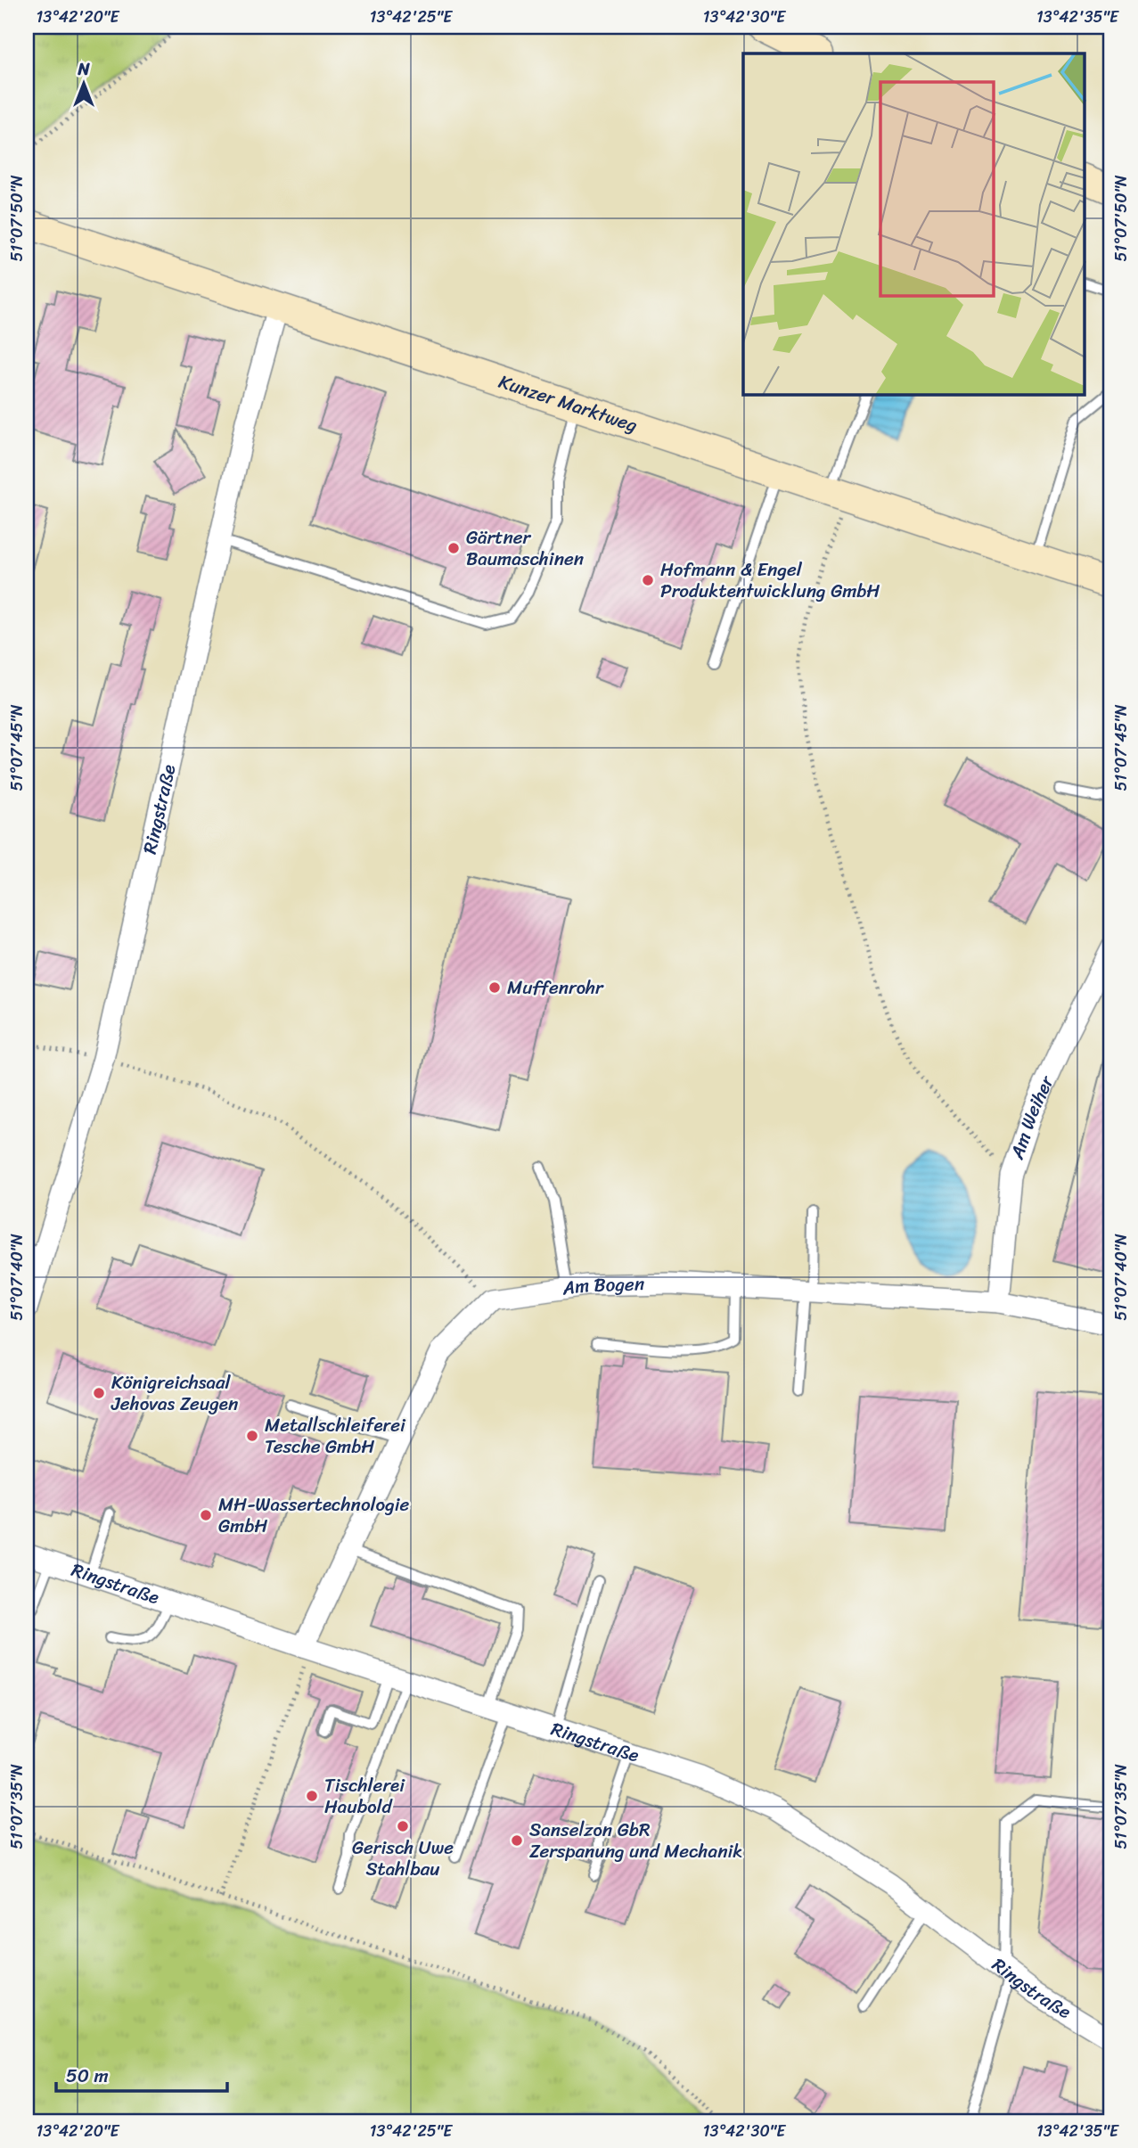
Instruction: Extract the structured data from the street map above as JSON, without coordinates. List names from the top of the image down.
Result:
{
  "streets": {
    "street": [
      "Kunzer Marktweg",
      "Ringstraße",
      "Am Weiher",
      "Am Bogen"
    ]
  },
  "crossings": [
    ["Kunzer Marktweg", "Ringstraße"],
    ["Am Weiher", "Am Bogen"]
  ],
  "places": [
    "Gärtner Baumaschinen",
    "Hofmann & Engel Produktentwicklung GmbH",
    "Muffenrohr",
    "Königreichsaal Jehovas Zeugen",
    "Metallschleiferei Tesche GmbH",
    "MH-Wassertechnologie GmbH",
    "Tischlerei Haubold",
    "Gerisch Uwe Stahlbau",
    "Sanselzon GbR Zerspanung und Mechanik"
  ],
  "scale_bar": "50 m",
  "north": "top",
  "coordinates": [
    "13°42'20\"E",
    "13°42'25\"E",
    "13°42'30\"E",
    "13°42'35\"E",
    "51°07'50\"N",
    "51°07'45\"N",
    "51°07'40\"N",
    "51°07'35\"N"
  ]
}
